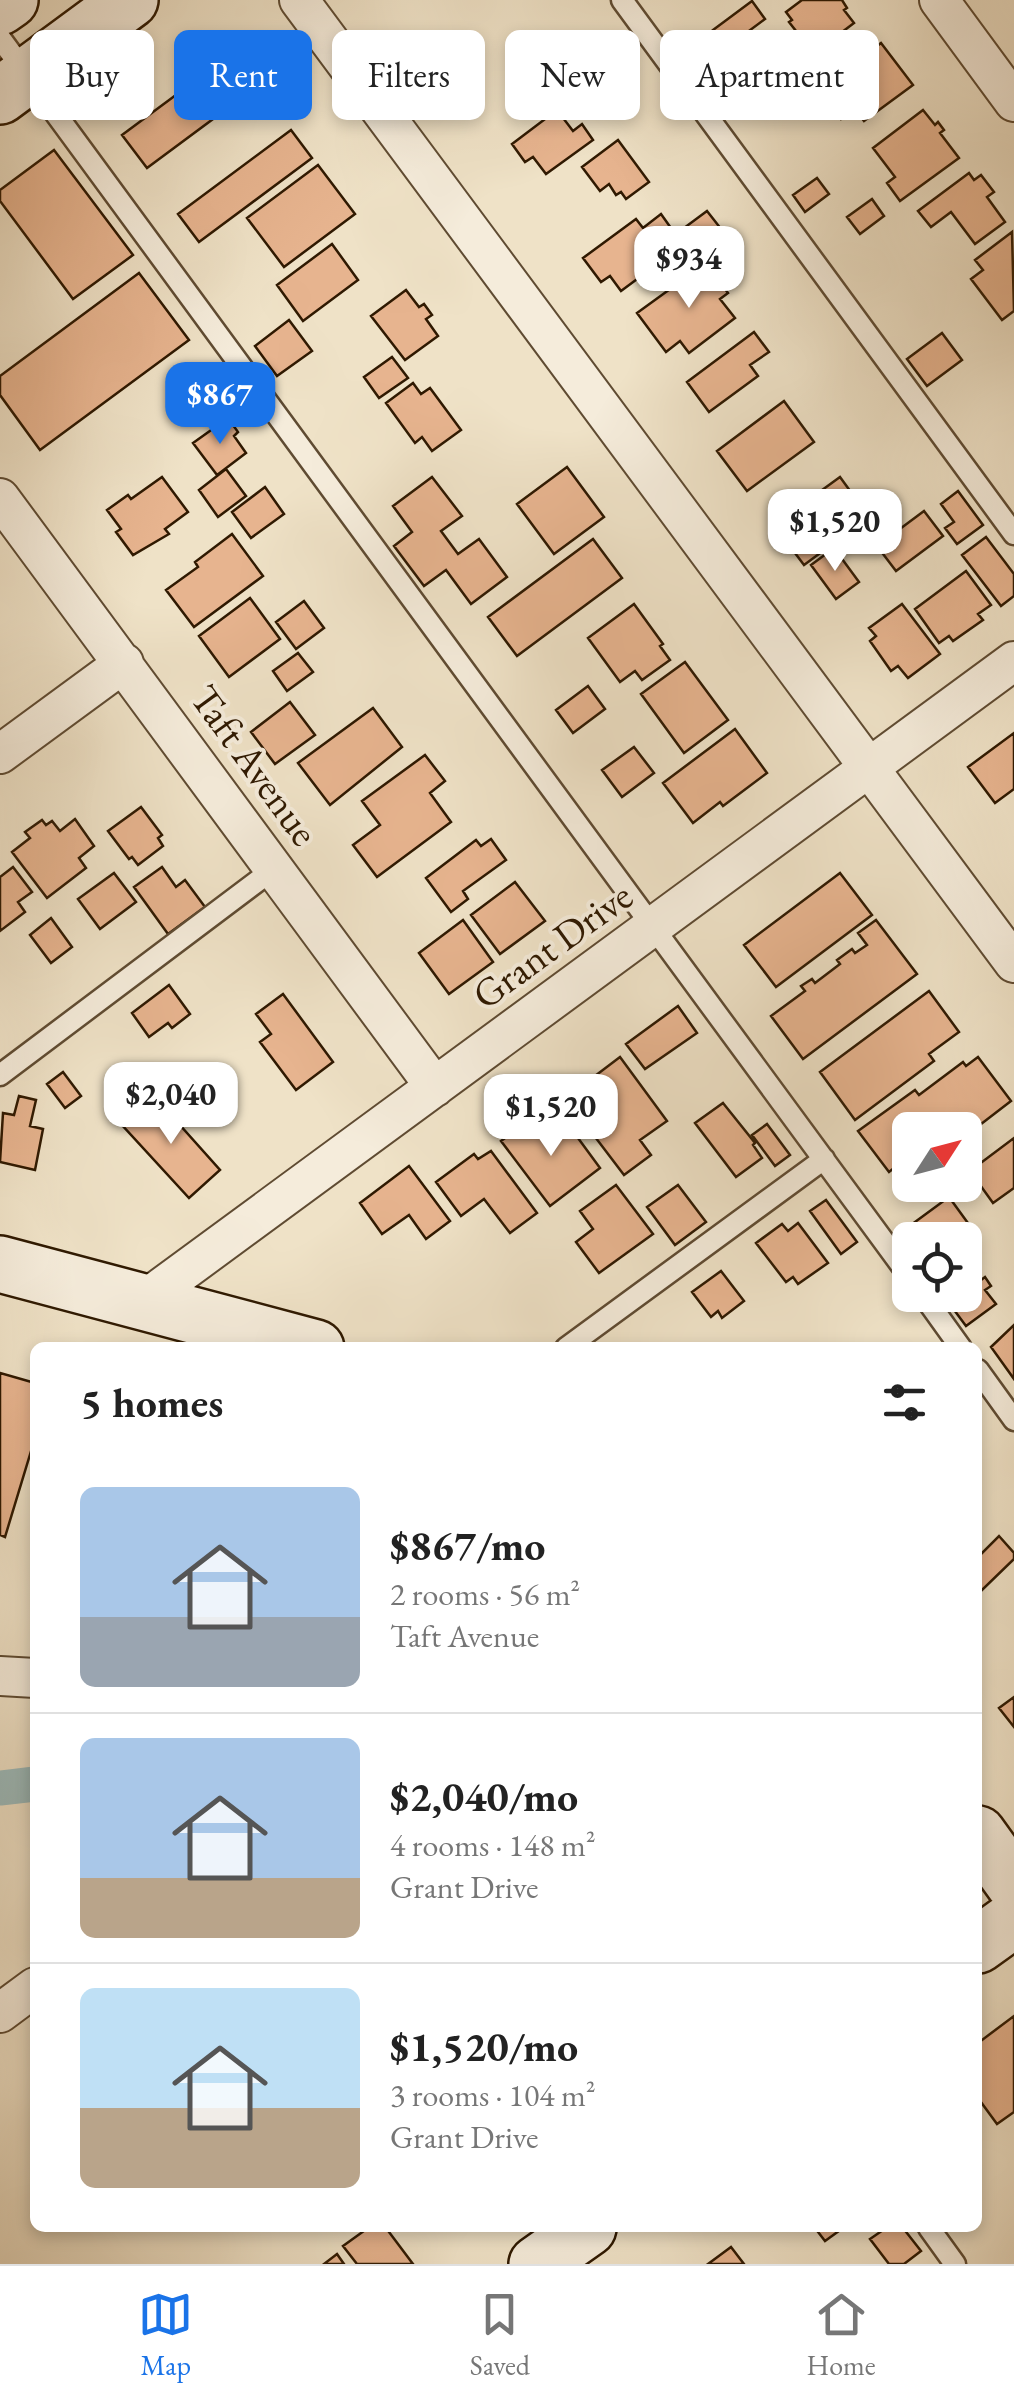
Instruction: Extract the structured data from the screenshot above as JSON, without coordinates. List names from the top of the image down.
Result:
{
  "streets": {
    "street": ["Taft Avenue", "Grant Drive"]
  },
  "crossings": [
    ["Taft Avenue", "Grant Drive"]
  ],
  "north": "top right",
  "page": {
    "chip": [
      "Buy",
      "Rent",
      "Filters",
      "New",
      "Apartment"
    ],
    "price": [
      "$934",
      "$867",
      "$1,520",
      "$2,040",
      "$1,520"
    ],
    "heading": "5 homes",
    "list": [
      {
        "name": "$867/mo",
        "note": "2 rooms · 56 m² · Taft Avenue"
      },
      {
        "name": "$2,040/mo",
        "note": "4 rooms · 148 m² · Grant Drive"
      },
      {
        "name": "$1,520/mo",
        "note": "3 rooms · 104 m² · Grant Drive"
      }
    ],
    "tabs": ["Map", "Saved", "Home"]
  }
}
